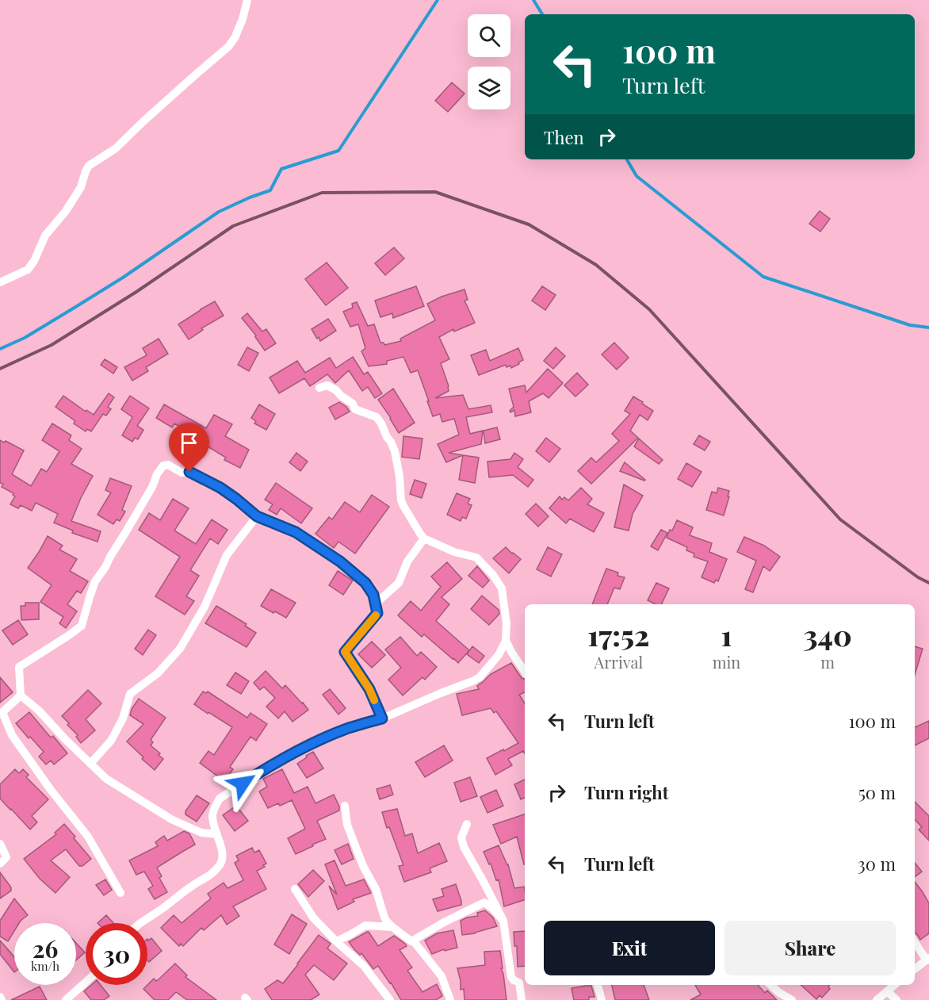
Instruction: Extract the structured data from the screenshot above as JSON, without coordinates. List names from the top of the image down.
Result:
{
  "page": {
    "turn": ["100 m", "Turn left"],
    "then": "Then",
    "eta": [
      "17:52",
      "Arrival",
      "1",
      "min",
      "340",
      "m"
    ],
    "list": [
      {
        "name": "Turn left",
        "value": "100 m"
      },
      {
        "name": "Turn right",
        "value": "50 m"
      },
      {
        "name": "Turn left",
        "value": "30 m"
      }
    ],
    "buttons": ["Exit", "Share"],
    "speed": "26 km/h",
    "limit": "30"
  }
}
